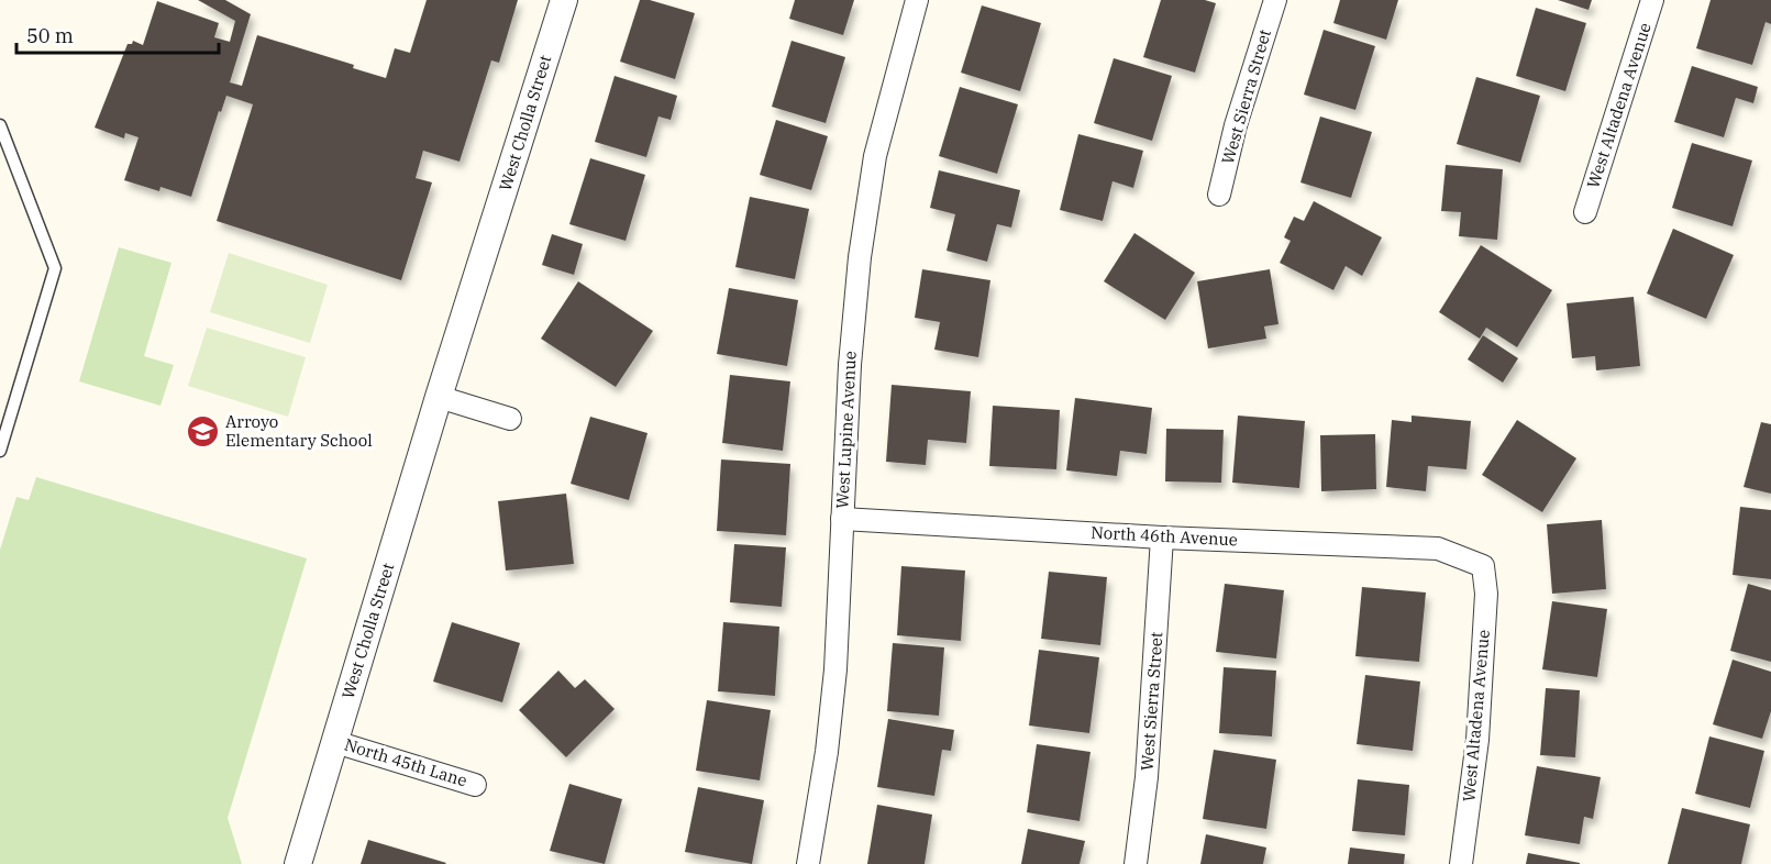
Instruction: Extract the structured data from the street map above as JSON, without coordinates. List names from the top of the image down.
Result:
{
  "streets": {
    "street": [
      "West Sierra Street",
      "West Altadena Avenue",
      "West Cholla Street",
      "West Lupine Avenue",
      "North 46th Avenue",
      "North 45th Lane"
    ]
  },
  "crossings": [
    ["West Sierra Street", "North 46th Avenue"],
    ["West Altadena Avenue", "North 46th Avenue"],
    ["West Cholla Street", "North 45th Lane"],
    ["West Lupine Avenue", "North 46th Avenue"]
  ],
  "places": {
    "school or university": ["Arroyo Elementary School"]
  },
  "scale_bar": "50 m"
}
